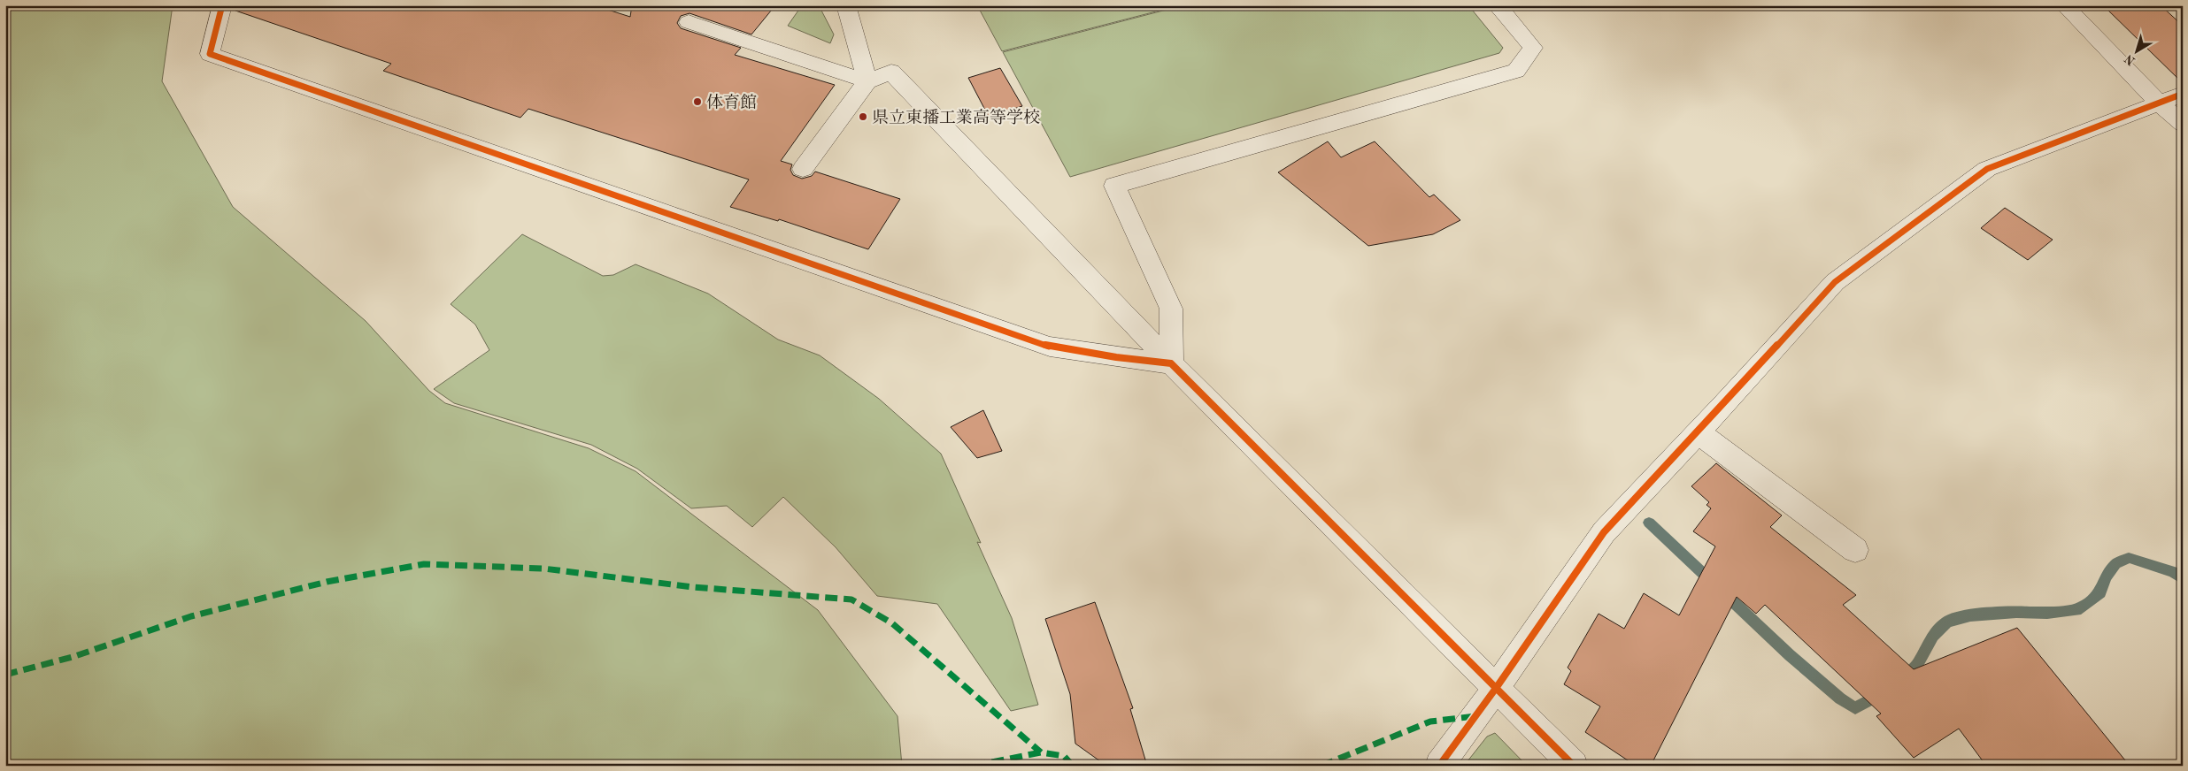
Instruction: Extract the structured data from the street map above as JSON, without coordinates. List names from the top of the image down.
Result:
{
  "places": ["体育館", "県立東播工業高等学校"],
  "north": "bottom left"
}
